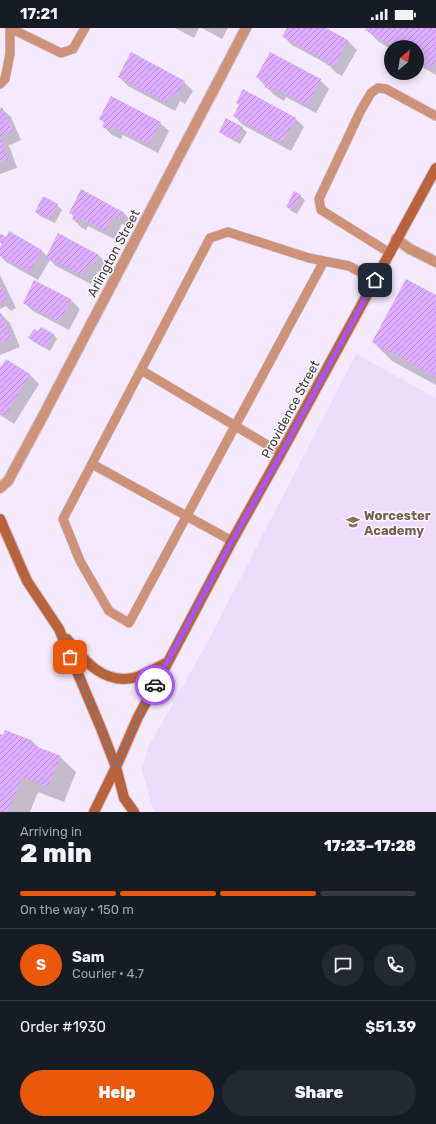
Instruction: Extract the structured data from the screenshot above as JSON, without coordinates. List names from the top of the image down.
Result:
{
  "streets": {
    "street": ["Arlington Street", "Providence Street"]
  },
  "places": {
    "school or university": ["Worcester Academy"]
  },
  "north": "top right",
  "page": {
    "status": "17:21",
    "heading": ["2 min", "Arriving in", "17:23–17:28"],
    "panel": [
      "Sam",
      "Courier · 4.7",
      "Order #1930",
      "$51.39"
    ],
    "bar": "On the way · 150 m",
    "round": "S",
    "buttons": ["Help", "Share"]
  }
}
